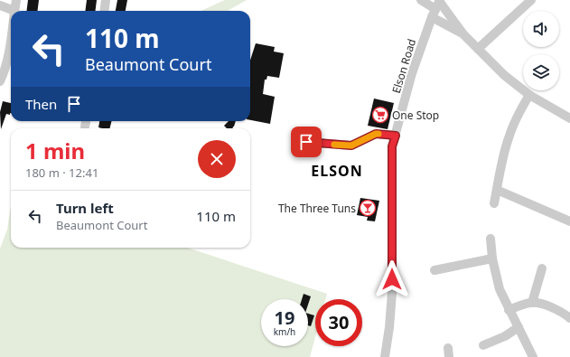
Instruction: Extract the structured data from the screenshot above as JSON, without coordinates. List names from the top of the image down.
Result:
{
  "streets": {
    "street": ["Elson Road"]
  },
  "districts": ["ELSON"],
  "places": {
    "supermarket": ["One Stop"],
    "bar": ["The Three Tuns"]
  },
  "page": {
    "turn": ["110 m", "Beaumont Court"],
    "then": "Then",
    "heading": ["1 min", "180 m · 12:41"],
    "list": [
      {
        "name": "Turn left",
        "note": "Beaumont Court",
        "value": "110 m"
      }
    ],
    "speed": "19 km/h",
    "limit": "30"
  }
}
